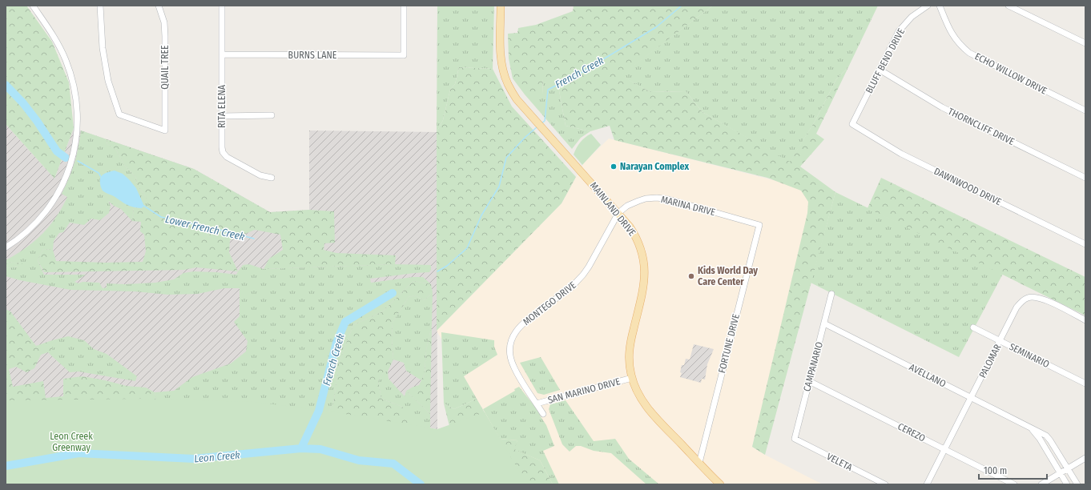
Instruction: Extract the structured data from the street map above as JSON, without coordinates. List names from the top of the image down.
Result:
{
  "streets": {
    "main road": ["MAINLAND DRIVE"],
    "street": [
      "BURNS LANE",
      "BLUFF BEND DRIVE",
      "QUAIL TREE",
      "ECHO WILLOW DRIVE",
      "RITA ELENA",
      "THORNCLIFF DRIVE",
      "DAWNWOOD DRIVE",
      "MARINA DRIVE",
      "MONTEGO DRIVE",
      "FORTUNE DRIVE",
      "SEMINARIO",
      "PALOMAR",
      "CAMPANARIO",
      "AVELLANO",
      "SAN MARINO DRIVE",
      "CEREZO",
      "VELETA"
    ]
  },
  "crossings": [
    ["BURNS LANE", "RITA ELENA"],
    ["BLUFF BEND DRIVE", "THORNCLIFF DRIVE"],
    ["BLUFF BEND DRIVE", "DAWNWOOD DRIVE"],
    ["MARINA DRIVE", "MAINLAND DRIVE"],
    ["MARINA DRIVE", "MONTEGO DRIVE"],
    ["MARINA DRIVE", "FORTUNE DRIVE"],
    ["MAINLAND DRIVE", "MONTEGO DRIVE"],
    ["MAINLAND DRIVE", "FORTUNE DRIVE"],
    ["MAINLAND DRIVE", "SAN MARINO DRIVE"],
    ["MONTEGO DRIVE", "SAN MARINO DRIVE"],
    ["SEMINARIO", "PALOMAR"],
    ["PALOMAR", "AVELLANO"],
    ["PALOMAR", "CEREZO"],
    ["CAMPANARIO", "AVELLANO"],
    ["CAMPANARIO", "CEREZO"],
    ["CAMPANARIO", "VELETA"]
  ],
  "water": ["French Creek", "Lower French Creek", "Leon Creek"],
  "parks": ["Leon Creek Greenway"],
  "places": ["Narayan Complex", "Kids World Day Care Center"],
  "scale_bar": "100 m"
}
